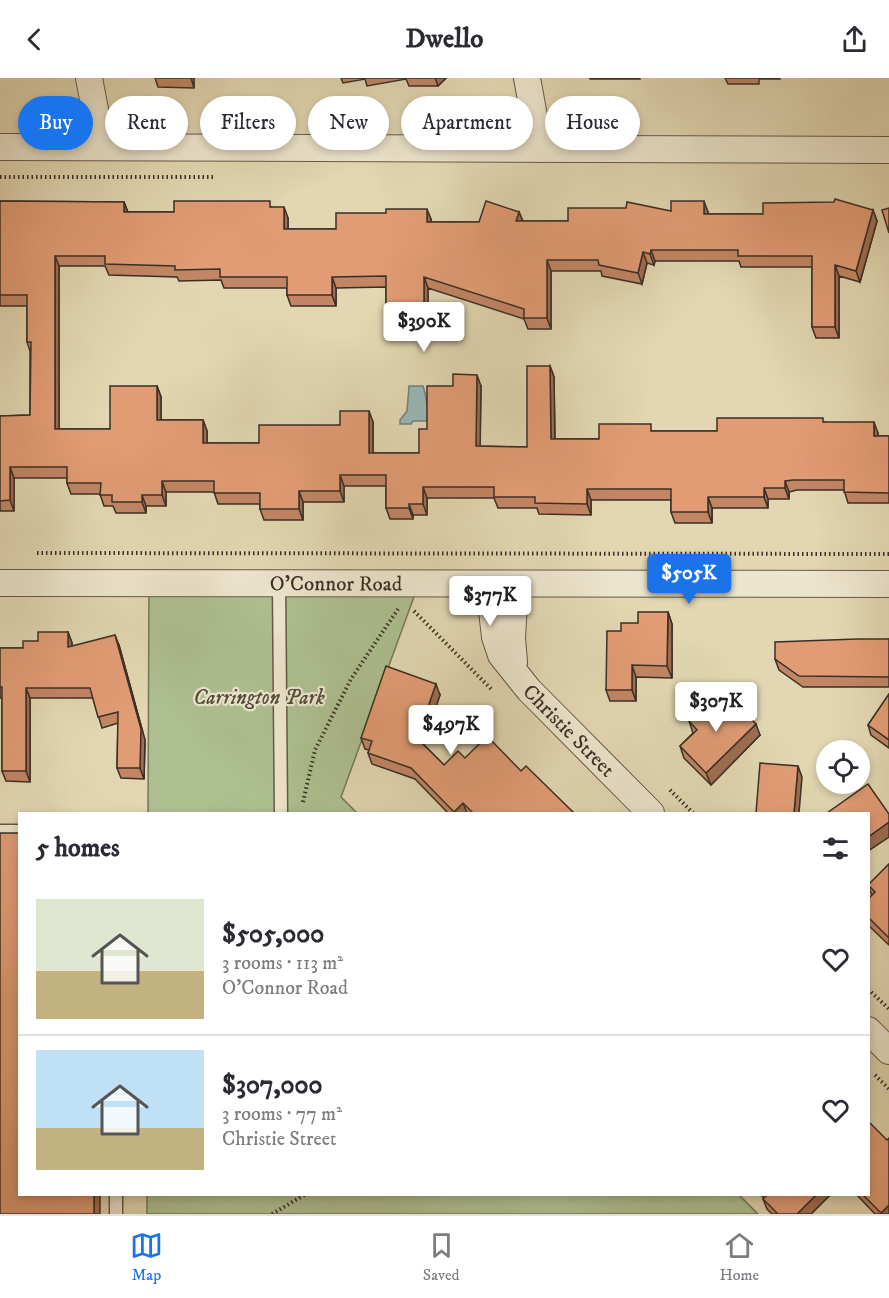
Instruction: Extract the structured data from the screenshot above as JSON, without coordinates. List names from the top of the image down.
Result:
{
  "streets": {
    "street": ["O'Connor Road", "Christie Street"]
  },
  "crossings": [
    ["O'Connor Road", "Christie Street"]
  ],
  "parks": ["Carrington Park"],
  "page": {
    "header": "Dwello",
    "chip": [
      "Buy",
      "Rent",
      "Filters",
      "New",
      "Apartment",
      "House"
    ],
    "price": [
      "$390K",
      "$505K",
      "$377K",
      "$307K",
      "$497K"
    ],
    "heading": "5 homes",
    "list": [
      {
        "name": "$505,000",
        "note": "3 rooms · 113 m² · O'Connor Road"
      },
      {
        "name": "$307,000",
        "note": "3 rooms · 77 m² · Christie Street"
      }
    ],
    "tabs": ["Map", "Saved", "Home"]
  }
}
